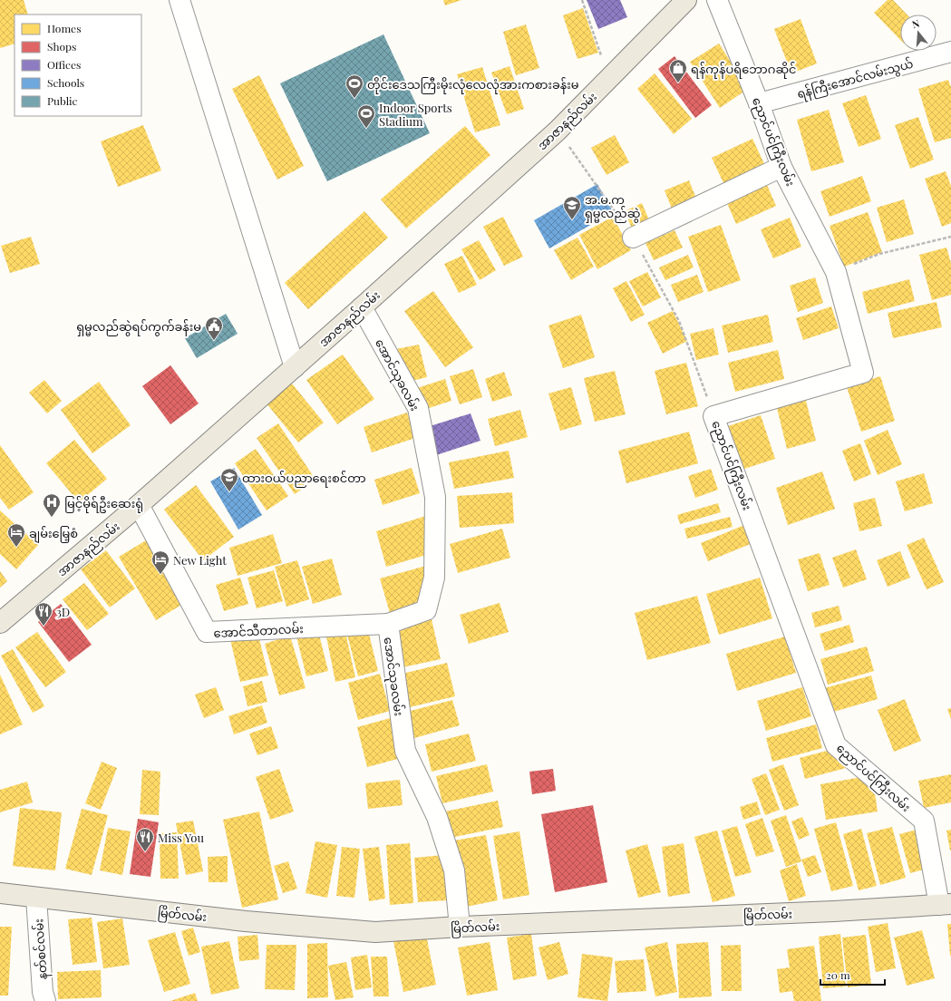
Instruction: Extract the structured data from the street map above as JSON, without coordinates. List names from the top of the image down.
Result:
{
  "streets": {
    "main road": ["အာဇာနည်လမ်း", "မြိတ်လမ်း"],
    "street": [
      "ရန်ကြီးအောင်လမ်းသွယ်",
      "ညောင်ပင်ကြီးလမ်း",
      "အောင်သုခလမ်း",
      "အောင်သီတာလမ်း",
      "နတ်စင်လမ်း"
    ]
  },
  "crossings": [
    ["ရန်ကြီးအောင်လမ်းသွယ်", "ညောင်ပင်ကြီးလမ်း"],
    ["အာဇာနည်လမ်း", "အောင်သုခလမ်း"],
    ["အာဇာနည်လမ်း", "အောင်သီတာလမ်း"],
    ["ညောင်ပင်ကြီးလမ်း", "မြိတ်လမ်း"],
    ["အောင်သုခလမ်း", "အောင်သီတာလမ်း"],
    ["အောင်သုခလမ်း", "မြိတ်လမ်း"],
    ["မြိတ်လမ်း", "နတ်စင်လမ်း"]
  ],
  "places": {
    "shop": ["ရန်ကုန်ပရိဘောဂဆိုင်"],
    "sports": ["တိုင်းဒေသကြီးမိုးလုံလေလုံအားကစားခန်းမ", "Indoor Sports Stadium"],
    "school or university": ["အ.မ.က ရှမ္မလည်ဆွဲ", "ထားဝယ်ပညာရေးစင်တာ"],
    "public building": ["ရှမ္မလည်ဆွဲရပ်ကွက်ခန်းမ"],
    "hospital": ["မြင့်မိုရ်ဦးဆေးရုံ"],
    "hotel": ["ချမ်းမြေ့စံ", "New Light"],
    "restaurant": ["3D", "Miss You"]
  },
  "legend": [
    "Homes",
    "Shops",
    "Offices",
    "Schools",
    "Public"
  ],
  "scale_bar": "20 m",
  "north": "top"
}
